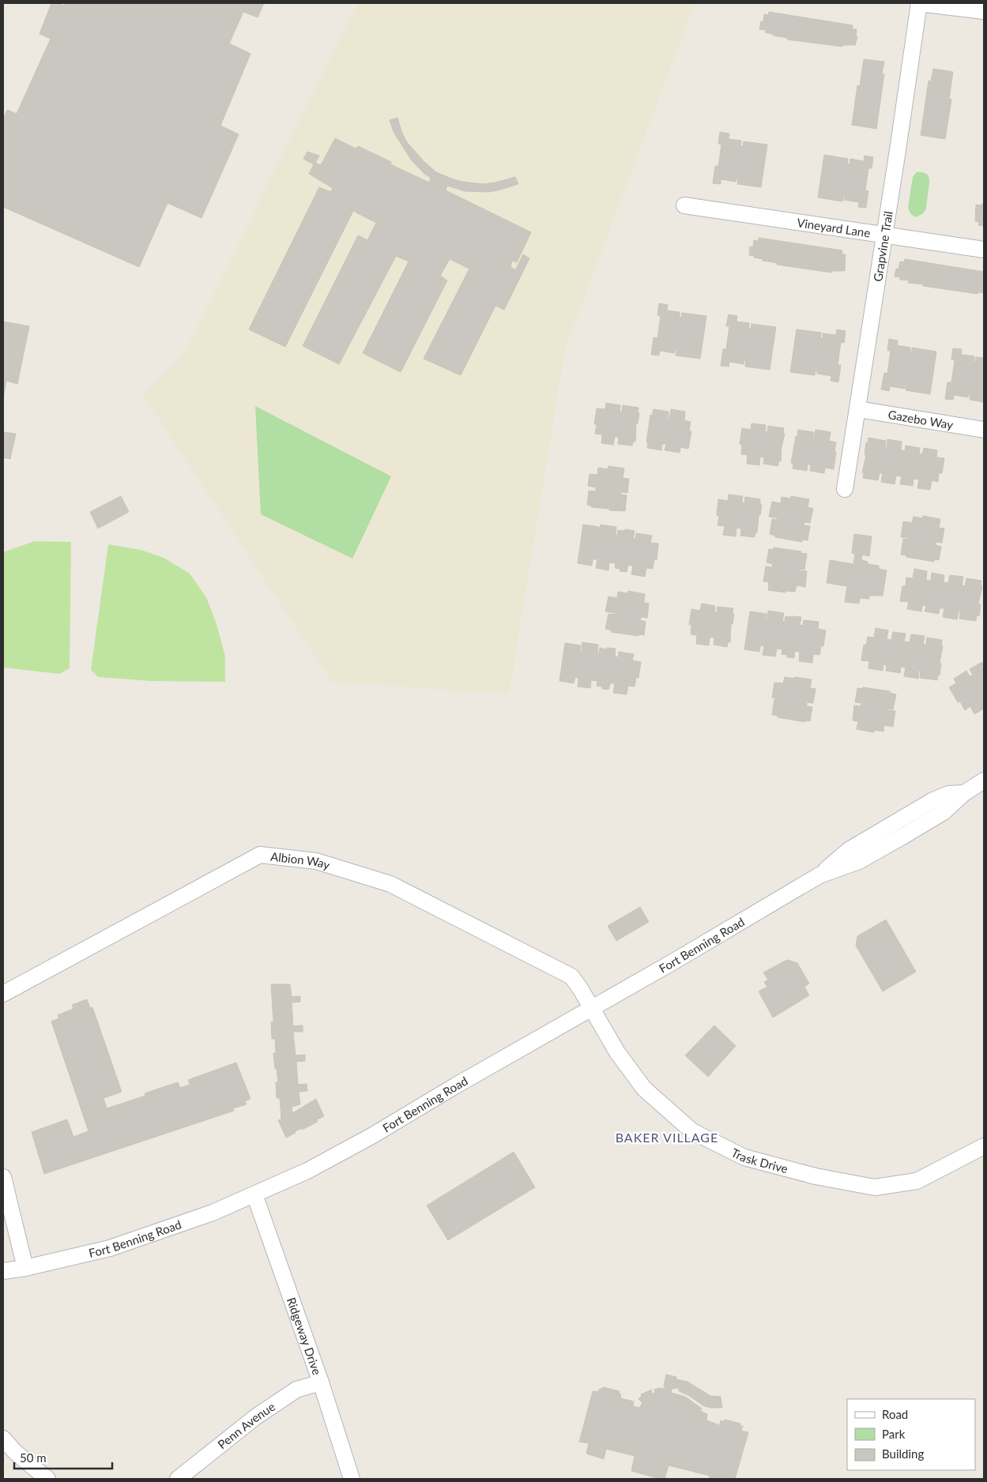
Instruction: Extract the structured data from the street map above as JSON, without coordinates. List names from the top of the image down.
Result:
{
  "streets": {
    "street": [
      "Vineyard Lane",
      "Grapvine Trail",
      "Gazebo Way",
      "Albion Way",
      "Fort Benning Road",
      "Trask Drive",
      "Ridgeway Drive",
      "Penn Avenue"
    ]
  },
  "crossings": [
    ["Vineyard Lane", "Grapvine Trail"],
    ["Grapvine Trail", "Gazebo Way"],
    ["Albion Way", "Fort Benning Road"],
    ["Albion Way", "Trask Drive"],
    ["Fort Benning Road", "Trask Drive"],
    ["Fort Benning Road", "Ridgeway Drive"],
    ["Ridgeway Drive", "Penn Avenue"]
  ],
  "districts": ["BAKER VILLAGE"],
  "legend": ["Road", "Park", "Building"],
  "scale_bar": "50 m"
}
